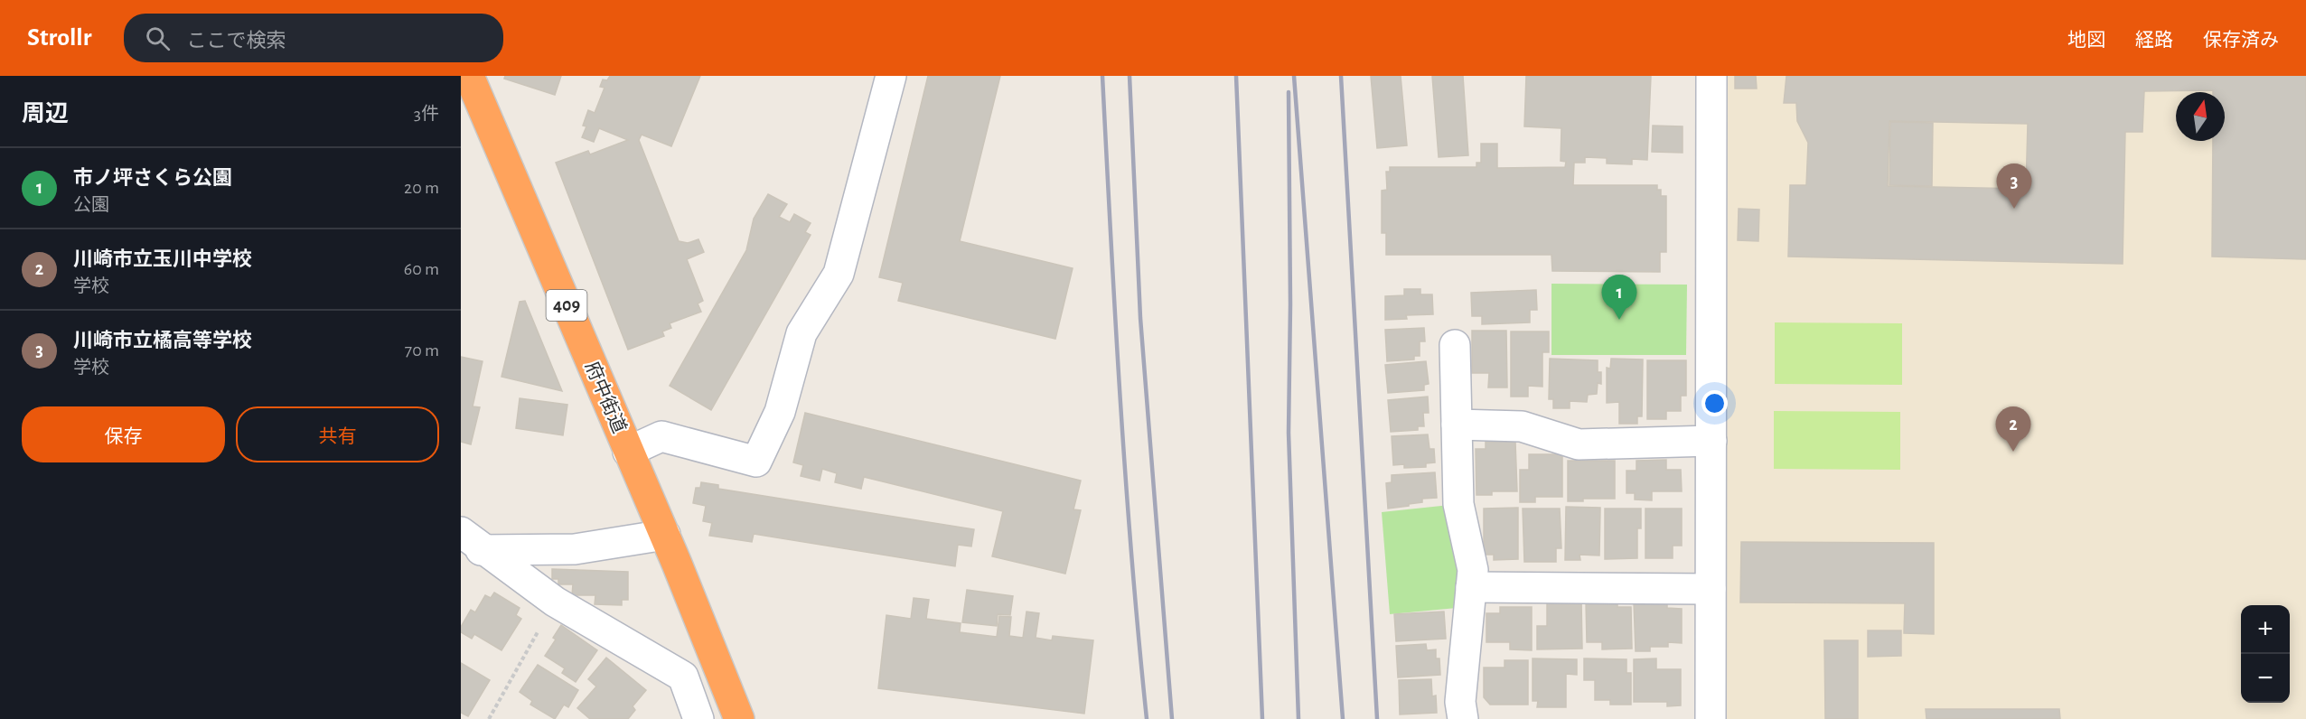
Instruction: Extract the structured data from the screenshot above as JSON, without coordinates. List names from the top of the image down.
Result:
{
  "streets": {
    "highway": ["409", "府中街道"]
  },
  "north": "top",
  "page": {
    "header": "Strollr",
    "search": "ここで検索",
    "nav": ["地図", "経路", "保存済み"],
    "heading": ["周辺", "3件"],
    "list": [
      {
        "mark": "1",
        "name": "市ノ坪さくら公園",
        "note": "公園",
        "value": "20 m"
      },
      {
        "mark": "2",
        "name": "川崎市立玉川中学校",
        "note": "学校",
        "value": "60 m"
      },
      {
        "mark": "3",
        "name": "川崎市立橘高等学校",
        "note": "学校",
        "value": "70 m"
      }
    ],
    "pins": ["3", "1", "2"],
    "buttons": ["保存", "共有"],
    "map_buttons": ["+", "−"]
  }
}
